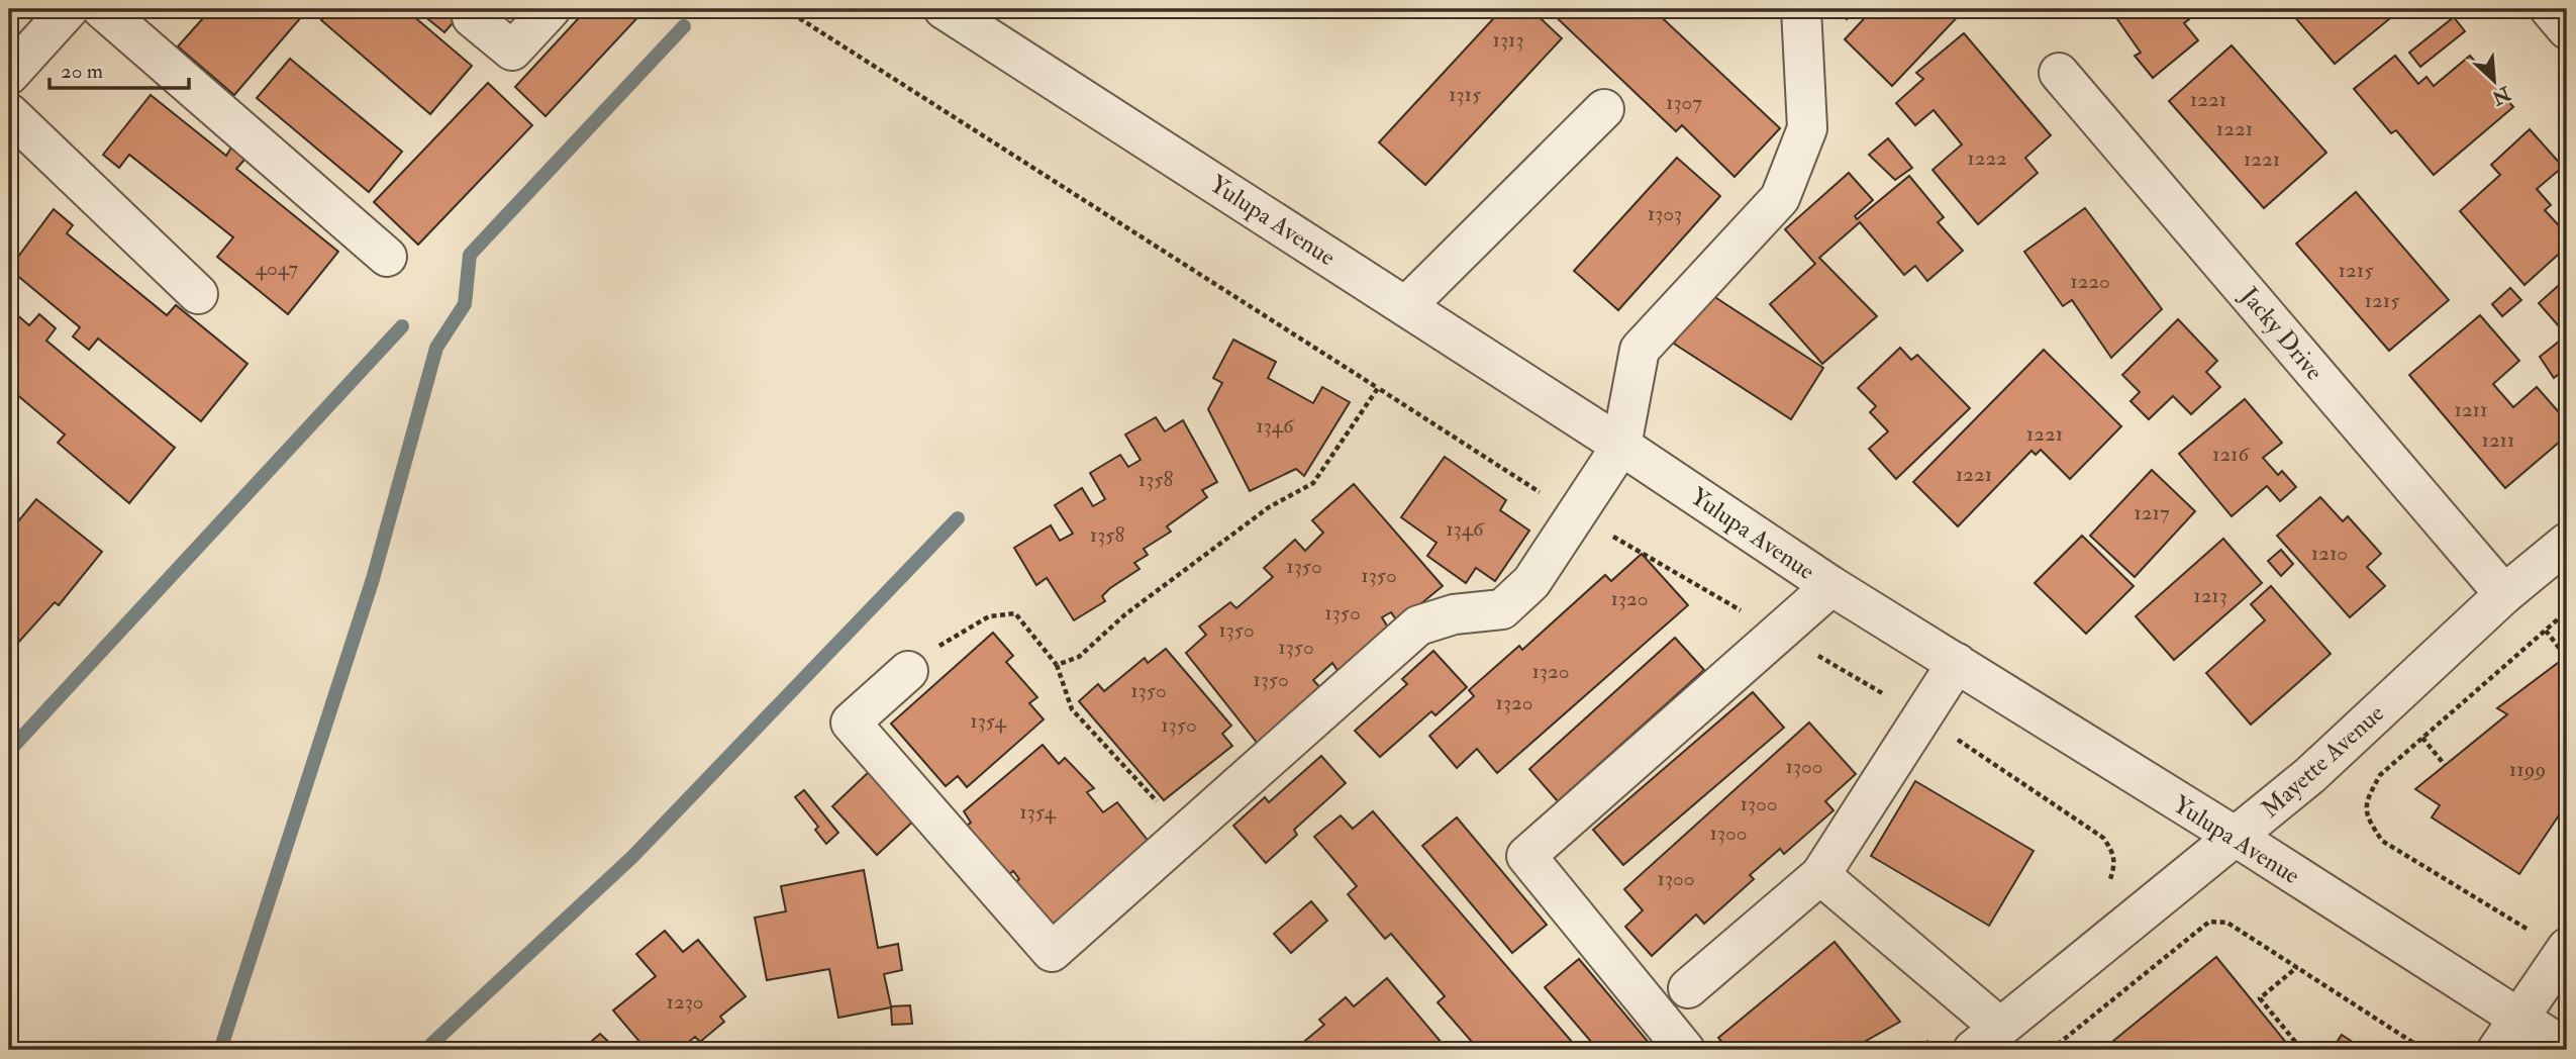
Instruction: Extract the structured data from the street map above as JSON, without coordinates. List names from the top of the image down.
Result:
{
  "streets": {
    "street": ["Yulupa Avenue", "Jacky Drive", "Mayette Avenue"]
  },
  "crossings": [
    ["Yulupa Avenue", "Mayette Avenue"],
    ["Jacky Drive", "Mayette Avenue"]
  ],
  "house_numbers": [
    "1313",
    "1315",
    "1221",
    "1307",
    "1221",
    "1222",
    "1221",
    "1303",
    "4047",
    "1215",
    "1220",
    "1215",
    "1211",
    "1346",
    "1221",
    "1211",
    "1216",
    "1221",
    "1358",
    "1217",
    "1346",
    "1358",
    "1210",
    "1350",
    "1350",
    "1213",
    "1320",
    "1350",
    "1350",
    "1350",
    "1320",
    "1350",
    "1350",
    "1320",
    "1354",
    "1350",
    "1300",
    "1199",
    "1300",
    "1354",
    "1300",
    "1300",
    "1230"
  ],
  "scale_bar": "20 m",
  "north": "bottom right"
}
